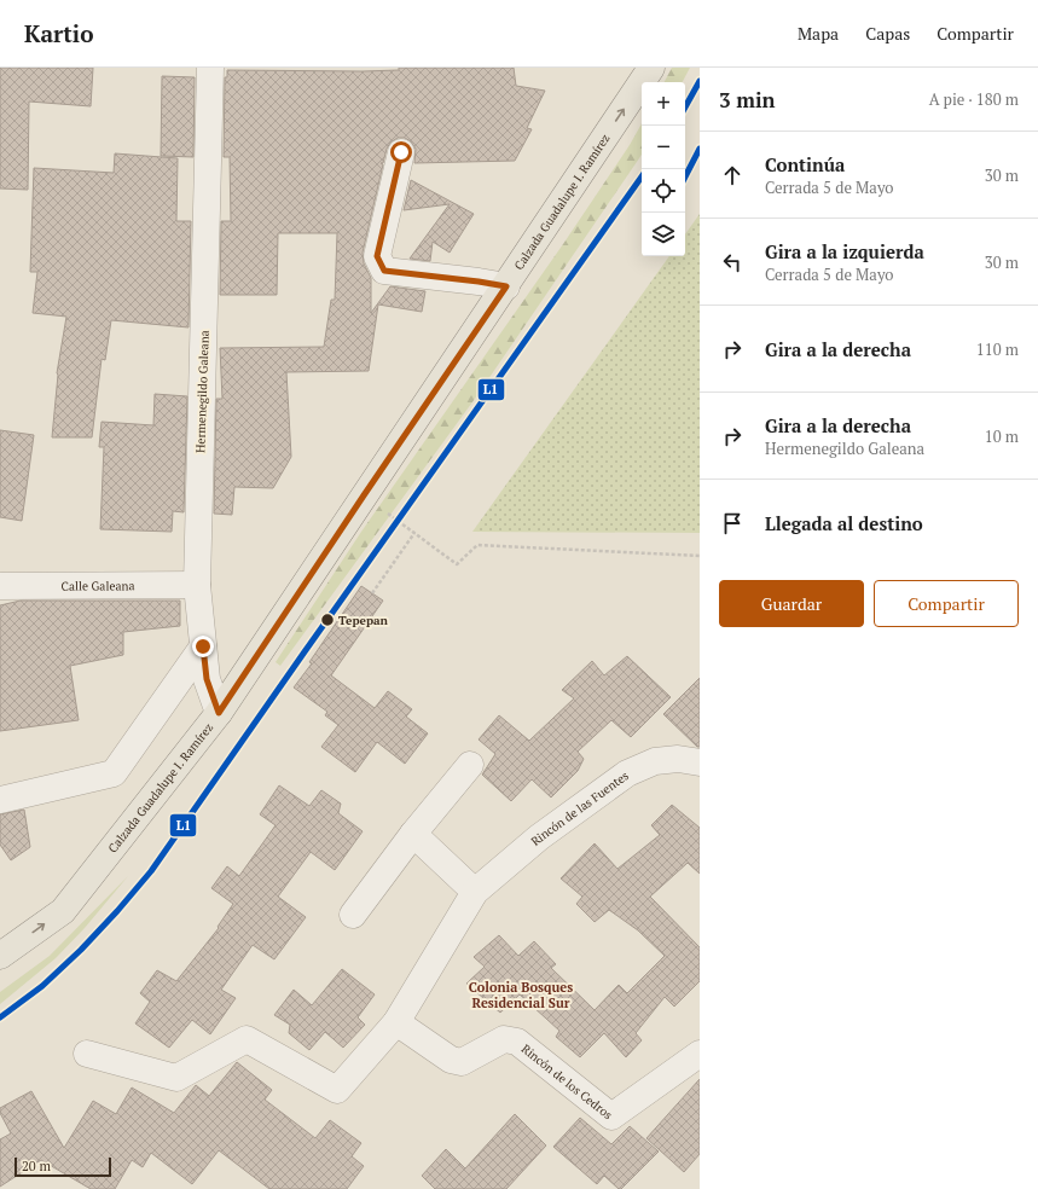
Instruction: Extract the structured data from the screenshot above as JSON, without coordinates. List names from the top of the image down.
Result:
{
  "streets": {
    "main road": ["Calzada Guadalupe I. Ramírez"],
    "street": [
      "Hermenegildo Galeana",
      "Calle Galeana",
      "Rincón de las Fuentes",
      "Rincón de los Cedros"
    ]
  },
  "crossings": [
    ["Calzada Guadalupe I. Ramírez", "Hermenegildo Galeana"],
    ["Hermenegildo Galeana", "Calle Galeana"],
    ["Rincón de las Fuentes", "Rincón de los Cedros"]
  ],
  "one_way": ["Calzada Guadalupe I. Ramírez"],
  "districts": ["Colonia Bosques Residencial Sur"],
  "places": ["Tepepan"],
  "lines": ["transit line L1"],
  "scale_bar": "20 m",
  "page": {
    "header": "Kartio",
    "nav": ["Mapa", "Capas", "Compartir"],
    "heading": ["3 min", "A pie · 180 m"],
    "map_buttons": ["+", "−"],
    "list": [
      ["Continúa", "Cerrada 5 de Mayo", "30 m"],
      ["Gira a la izquierda", "Cerrada 5 de Mayo", "30 m"],
      ["Gira a la derecha", "110 m"],
      ["Gira a la derecha", "Hermenegildo Galeana", "10 m"],
      "Llegada al destino"
    ],
    "buttons": ["Guardar", "Compartir"],
    "scale": "20 m"
  }
}
